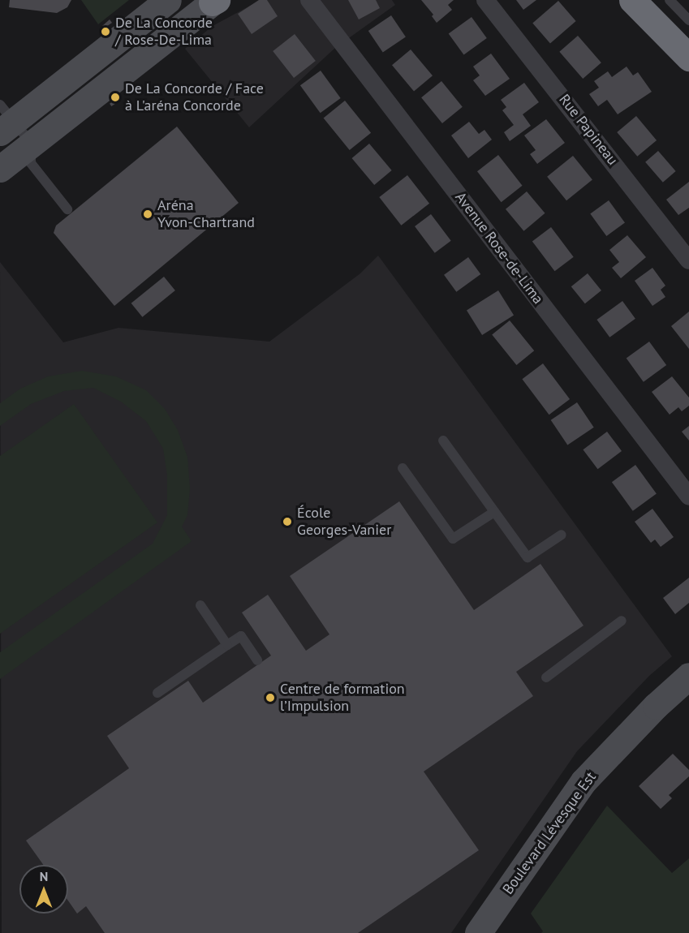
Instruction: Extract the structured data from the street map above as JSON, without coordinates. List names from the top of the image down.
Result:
{
  "streets": {
    "street": ["Rue Papineau", "Avenue Rose-de-Lima", "Boulevard Lévesque Est"]
  },
  "places": [
    "De La Concorde / Rose-De-Lima",
    "De La Concorde / Face à L'aréna Concorde",
    "Aréna Yvon-Chartrand",
    "École Georges-Vanier",
    "Centre de formation l’Impulsion"
  ],
  "north": "top"
}
